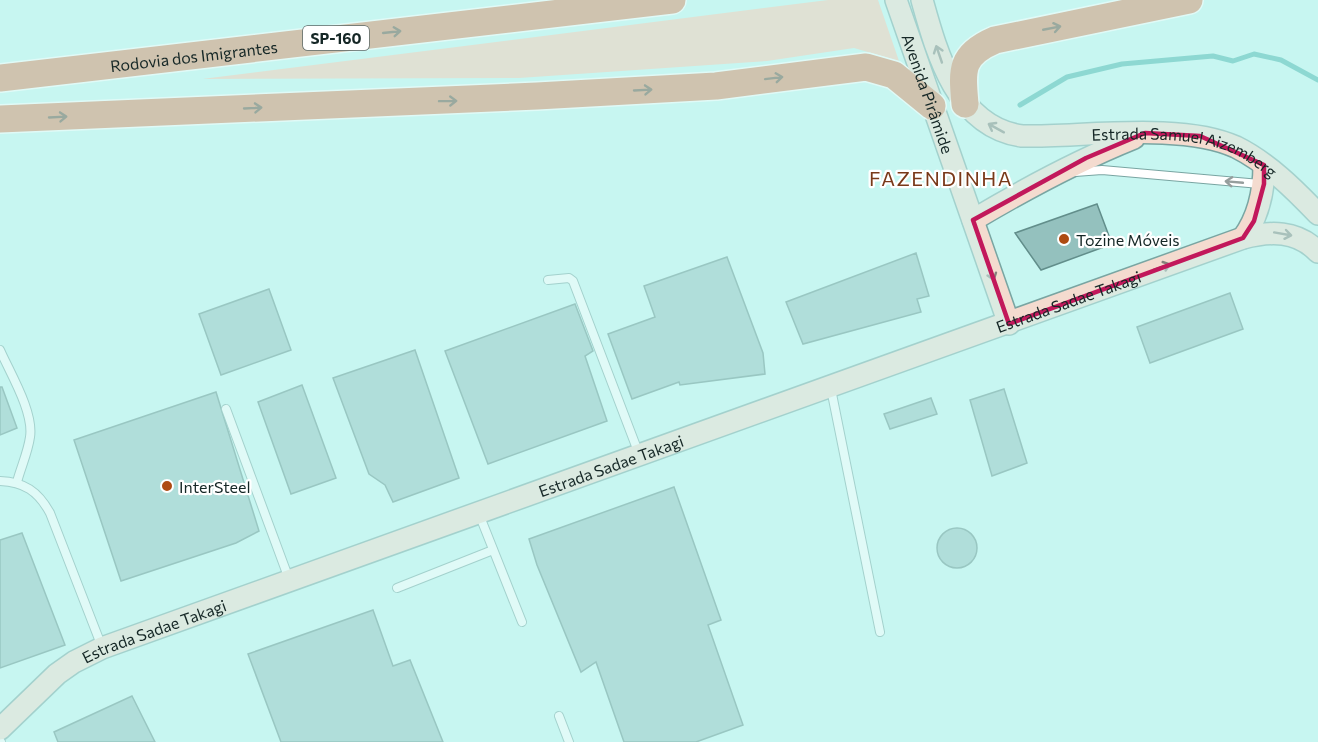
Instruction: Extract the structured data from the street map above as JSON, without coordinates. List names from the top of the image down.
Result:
{
  "streets": {
    "highway": ["SP-160", "Rodovia dos Imigrantes"],
    "main road": ["Avenida Pirâmide", "Estrada Samuel Aizemberg", "Estrada Sadae Takagi"]
  },
  "crossings": [
    ["Avenida Pirâmide", "Estrada Samuel Aizemberg"],
    ["Avenida Pirâmide", "Estrada Sadae Takagi"]
  ],
  "districts": ["FAZENDINHA"],
  "places": ["Tozine Móveis", "InterSteel"]
}
